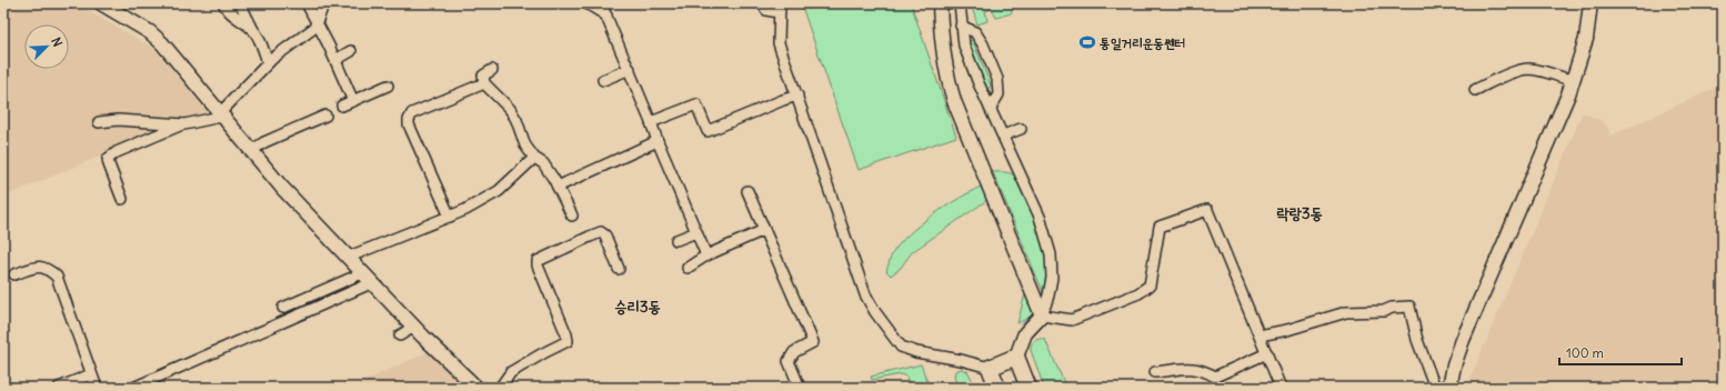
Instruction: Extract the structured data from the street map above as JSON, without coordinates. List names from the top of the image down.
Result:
{
  "districts": ["락랑3동", "승리3동"],
  "places": {
    "sports": ["통일거리운동쎈터"]
  },
  "scale_bar": "100 m",
  "north": "top right"
}
